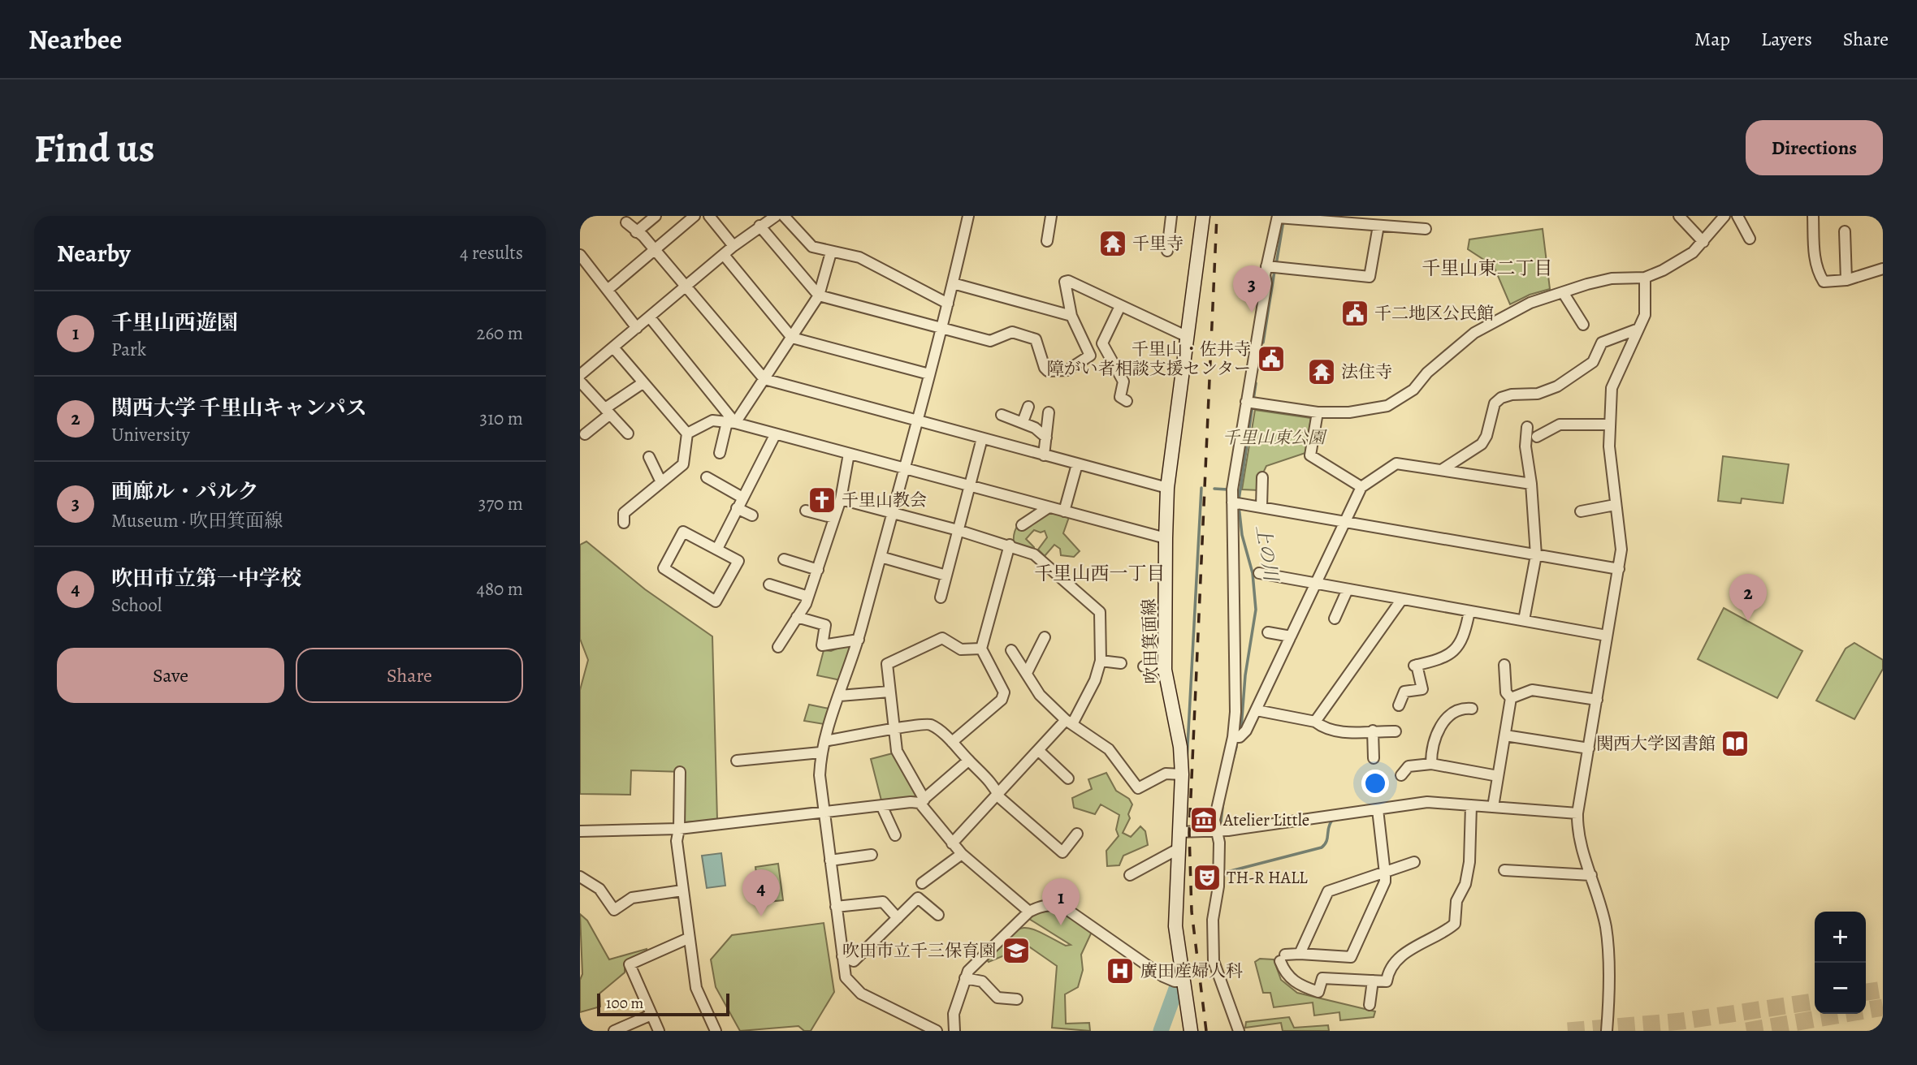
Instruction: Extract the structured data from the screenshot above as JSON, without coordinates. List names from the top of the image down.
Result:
{
  "streets": {
    "main road": ["吹田箕面線"]
  },
  "districts": ["千里山東二丁目", "千里山西一丁目"],
  "water": ["上の川"],
  "parks": ["千里山東公園"],
  "places": {
    "temple": ["千里寺", "法住寺"],
    "public building": ["千二地区公民館", "千里山・佐井寺 障がい者相談支援センター"],
    "church": ["千里山教会"],
    "library": ["関西大学図書館"],
    "museum": ["Atelier Little"],
    "theatre": ["TH-R HALL"],
    "school or university": ["吹田市立千三保育園"],
    "hospital": ["廣田産婦人科"]
  },
  "scale_bar": "100 m",
  "page": {
    "header": "Nearbee",
    "nav": ["Map", "Layers", "Share"],
    "buttons": [
      "Directions",
      ["Save", "Share"]
    ],
    "title": "Find us",
    "heading": ["Nearby", "4 results"],
    "pins": [
      "3",
      "2",
      "4",
      "1"
    ],
    "list": [
      {
        "mark": "1",
        "name": "千里山西遊園",
        "note": "Park",
        "value": "260 m"
      },
      {
        "mark": "2",
        "name": "関西大学 千里山キャンパス",
        "note": "University",
        "value": "310 m"
      },
      {
        "mark": "3",
        "name": "画廊ル・パルク",
        "note": "Museum · 吹田箕面線",
        "value": "370 m"
      },
      {
        "mark": "4",
        "name": "吹田市立第一中学校",
        "note": "School",
        "value": "480 m"
      }
    ],
    "map_buttons": ["+", "−"],
    "scale": "100 m"
  }
}
